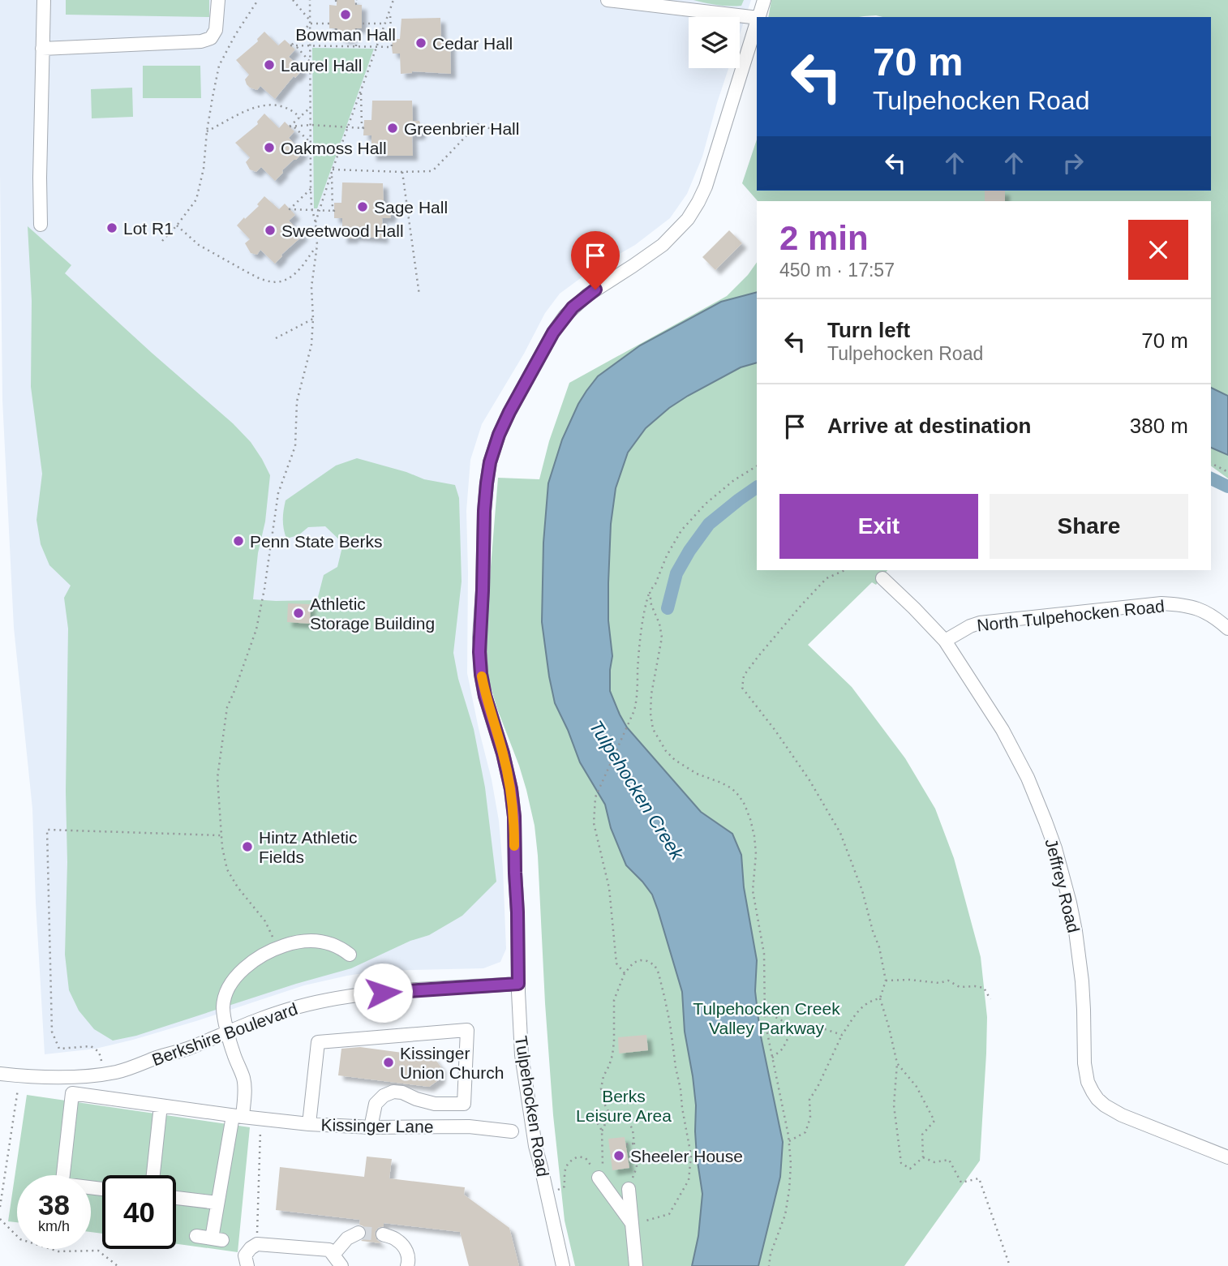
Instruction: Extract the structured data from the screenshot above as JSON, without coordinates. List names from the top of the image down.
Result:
{
  "streets": {
    "street": [
      "North Tulpehocken Road",
      "Jeffrey Road",
      "Berkshire Boulevard",
      "Tulpehocken Road",
      "Kissinger Lane"
    ]
  },
  "crossings": [
    ["North Tulpehocken Road", "Jeffrey Road"],
    ["Berkshire Boulevard", "Tulpehocken Road"]
  ],
  "water": ["Tulpehocken Creek"],
  "parks": ["Tulpehocken Creek Valley Parkway", "Berks Leisure Area"],
  "places": [
    "Bowman Hall",
    "Cedar Hall",
    "Laurel Hall",
    "Greenbrier Hall",
    "Oakmoss Hall",
    "Sage Hall",
    "Lot R1",
    "Sweetwood Hall",
    "Penn State Berks",
    "Athletic Storage Building",
    "Hintz Athletic Fields",
    "Kissinger Union Church",
    "Sheeler House"
  ],
  "page": {
    "turn": ["70 m", "Tulpehocken Road"],
    "heading": ["2 min", "450 m · 17:57"],
    "list": [
      {
        "name": "Turn left",
        "note": "Tulpehocken Road",
        "value": "70 m"
      },
      {
        "name": "Arrive at destination",
        "value": "380 m"
      }
    ],
    "buttons": ["Exit", "Share"],
    "speed": "38 km/h",
    "limit": "40"
  }
}
